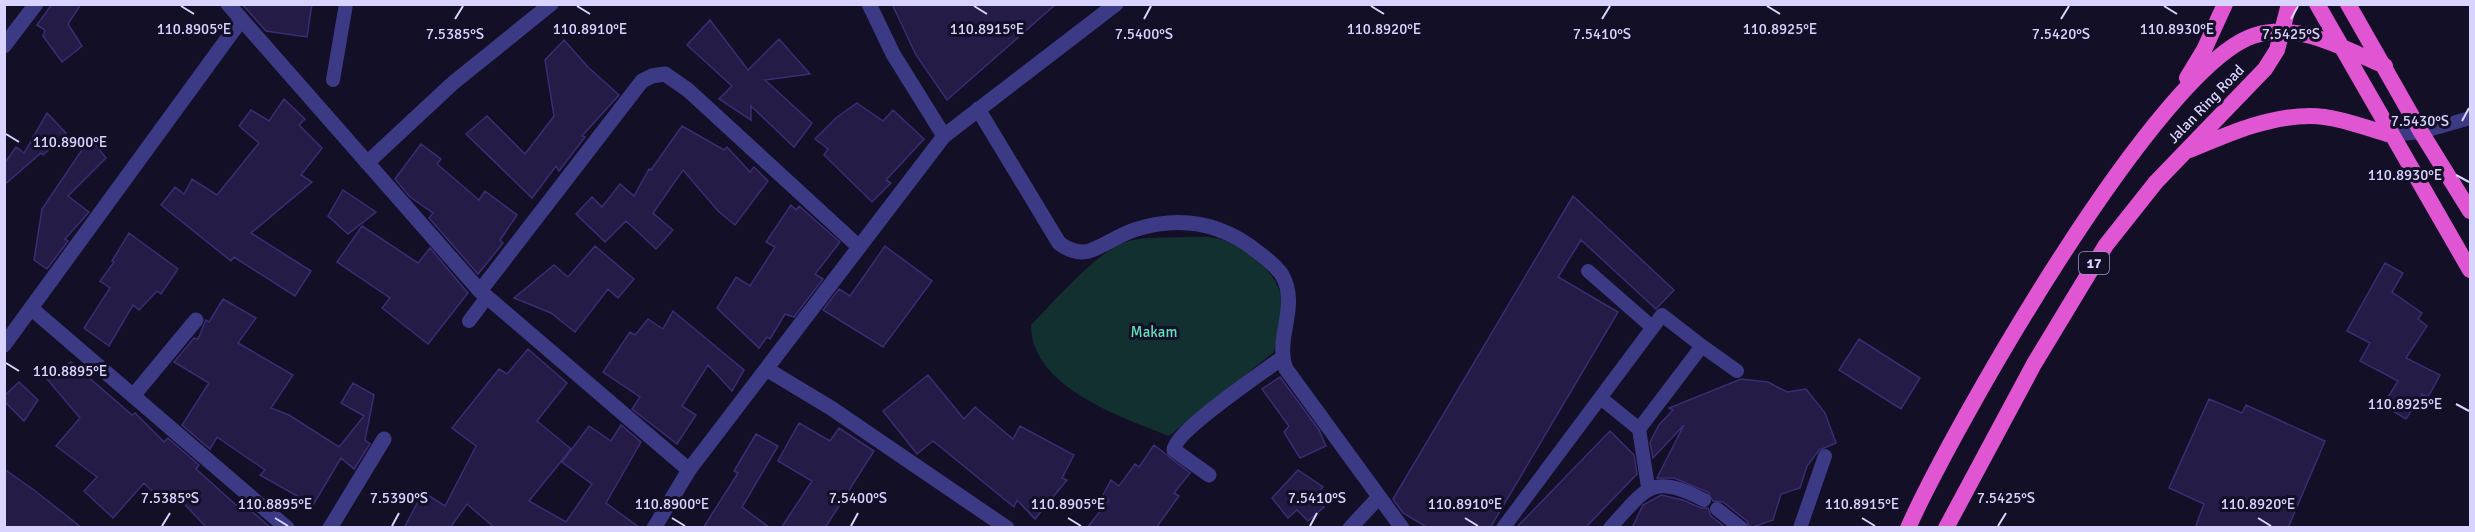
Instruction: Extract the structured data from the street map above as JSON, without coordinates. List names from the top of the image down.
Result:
{
  "streets": {
    "highway": ["Jalan Ring Road", "17"]
  },
  "crossings": [
    ["Jalan Ring Road", "17"]
  ],
  "parks": ["Makam"],
  "coordinates": [
    "110.8905°E",
    "110.8910°E",
    "110.8915°E",
    "110.8920°E",
    "110.8925°E",
    "110.8930°E",
    "7.5385°S",
    "7.5400°S",
    "7.5410°S",
    "7.5420°S",
    "7.5425°S",
    "7.5430°S",
    "110.8900°E",
    "110.8895°E",
    "7.5390°S"
  ]
}
